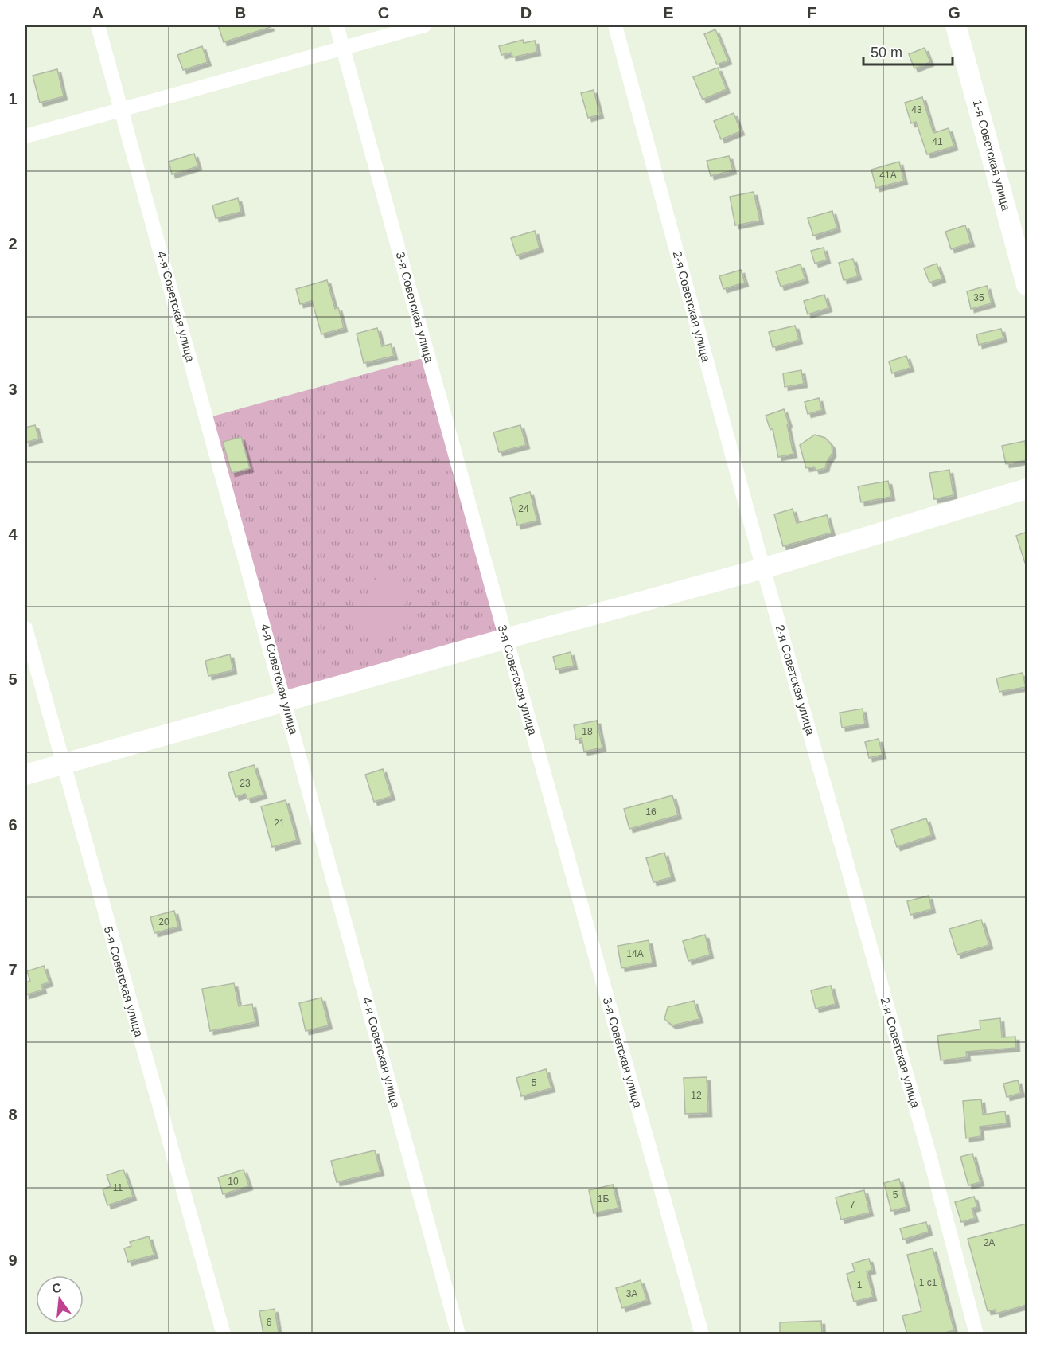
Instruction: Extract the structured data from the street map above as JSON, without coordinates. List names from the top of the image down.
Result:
{
  "streets": {
    "street": [
      "1-я Советская улица",
      "4-я Советская улица",
      "2-я Советская улица",
      "3-я Советская улица",
      "5-я Советская улица"
    ]
  },
  "house_numbers": [
    "43",
    "41",
    "41А",
    "35",
    "24",
    "18",
    "23",
    "16",
    "21",
    "20",
    "14А",
    "5",
    "12",
    "10",
    "11",
    "5",
    "1Б",
    "7",
    "2А",
    "1 с1",
    "1",
    "3А",
    "6"
  ],
  "scale_bar": "50 m",
  "north": "top",
  "grid": {
    "columns": [
      "A",
      "B",
      "C",
      "D",
      "E",
      "F",
      "G"
    ],
    "rows": [
      "1",
      "2",
      "3",
      "4",
      "5",
      "6",
      "7",
      "8",
      "9"
    ]
  }
}
